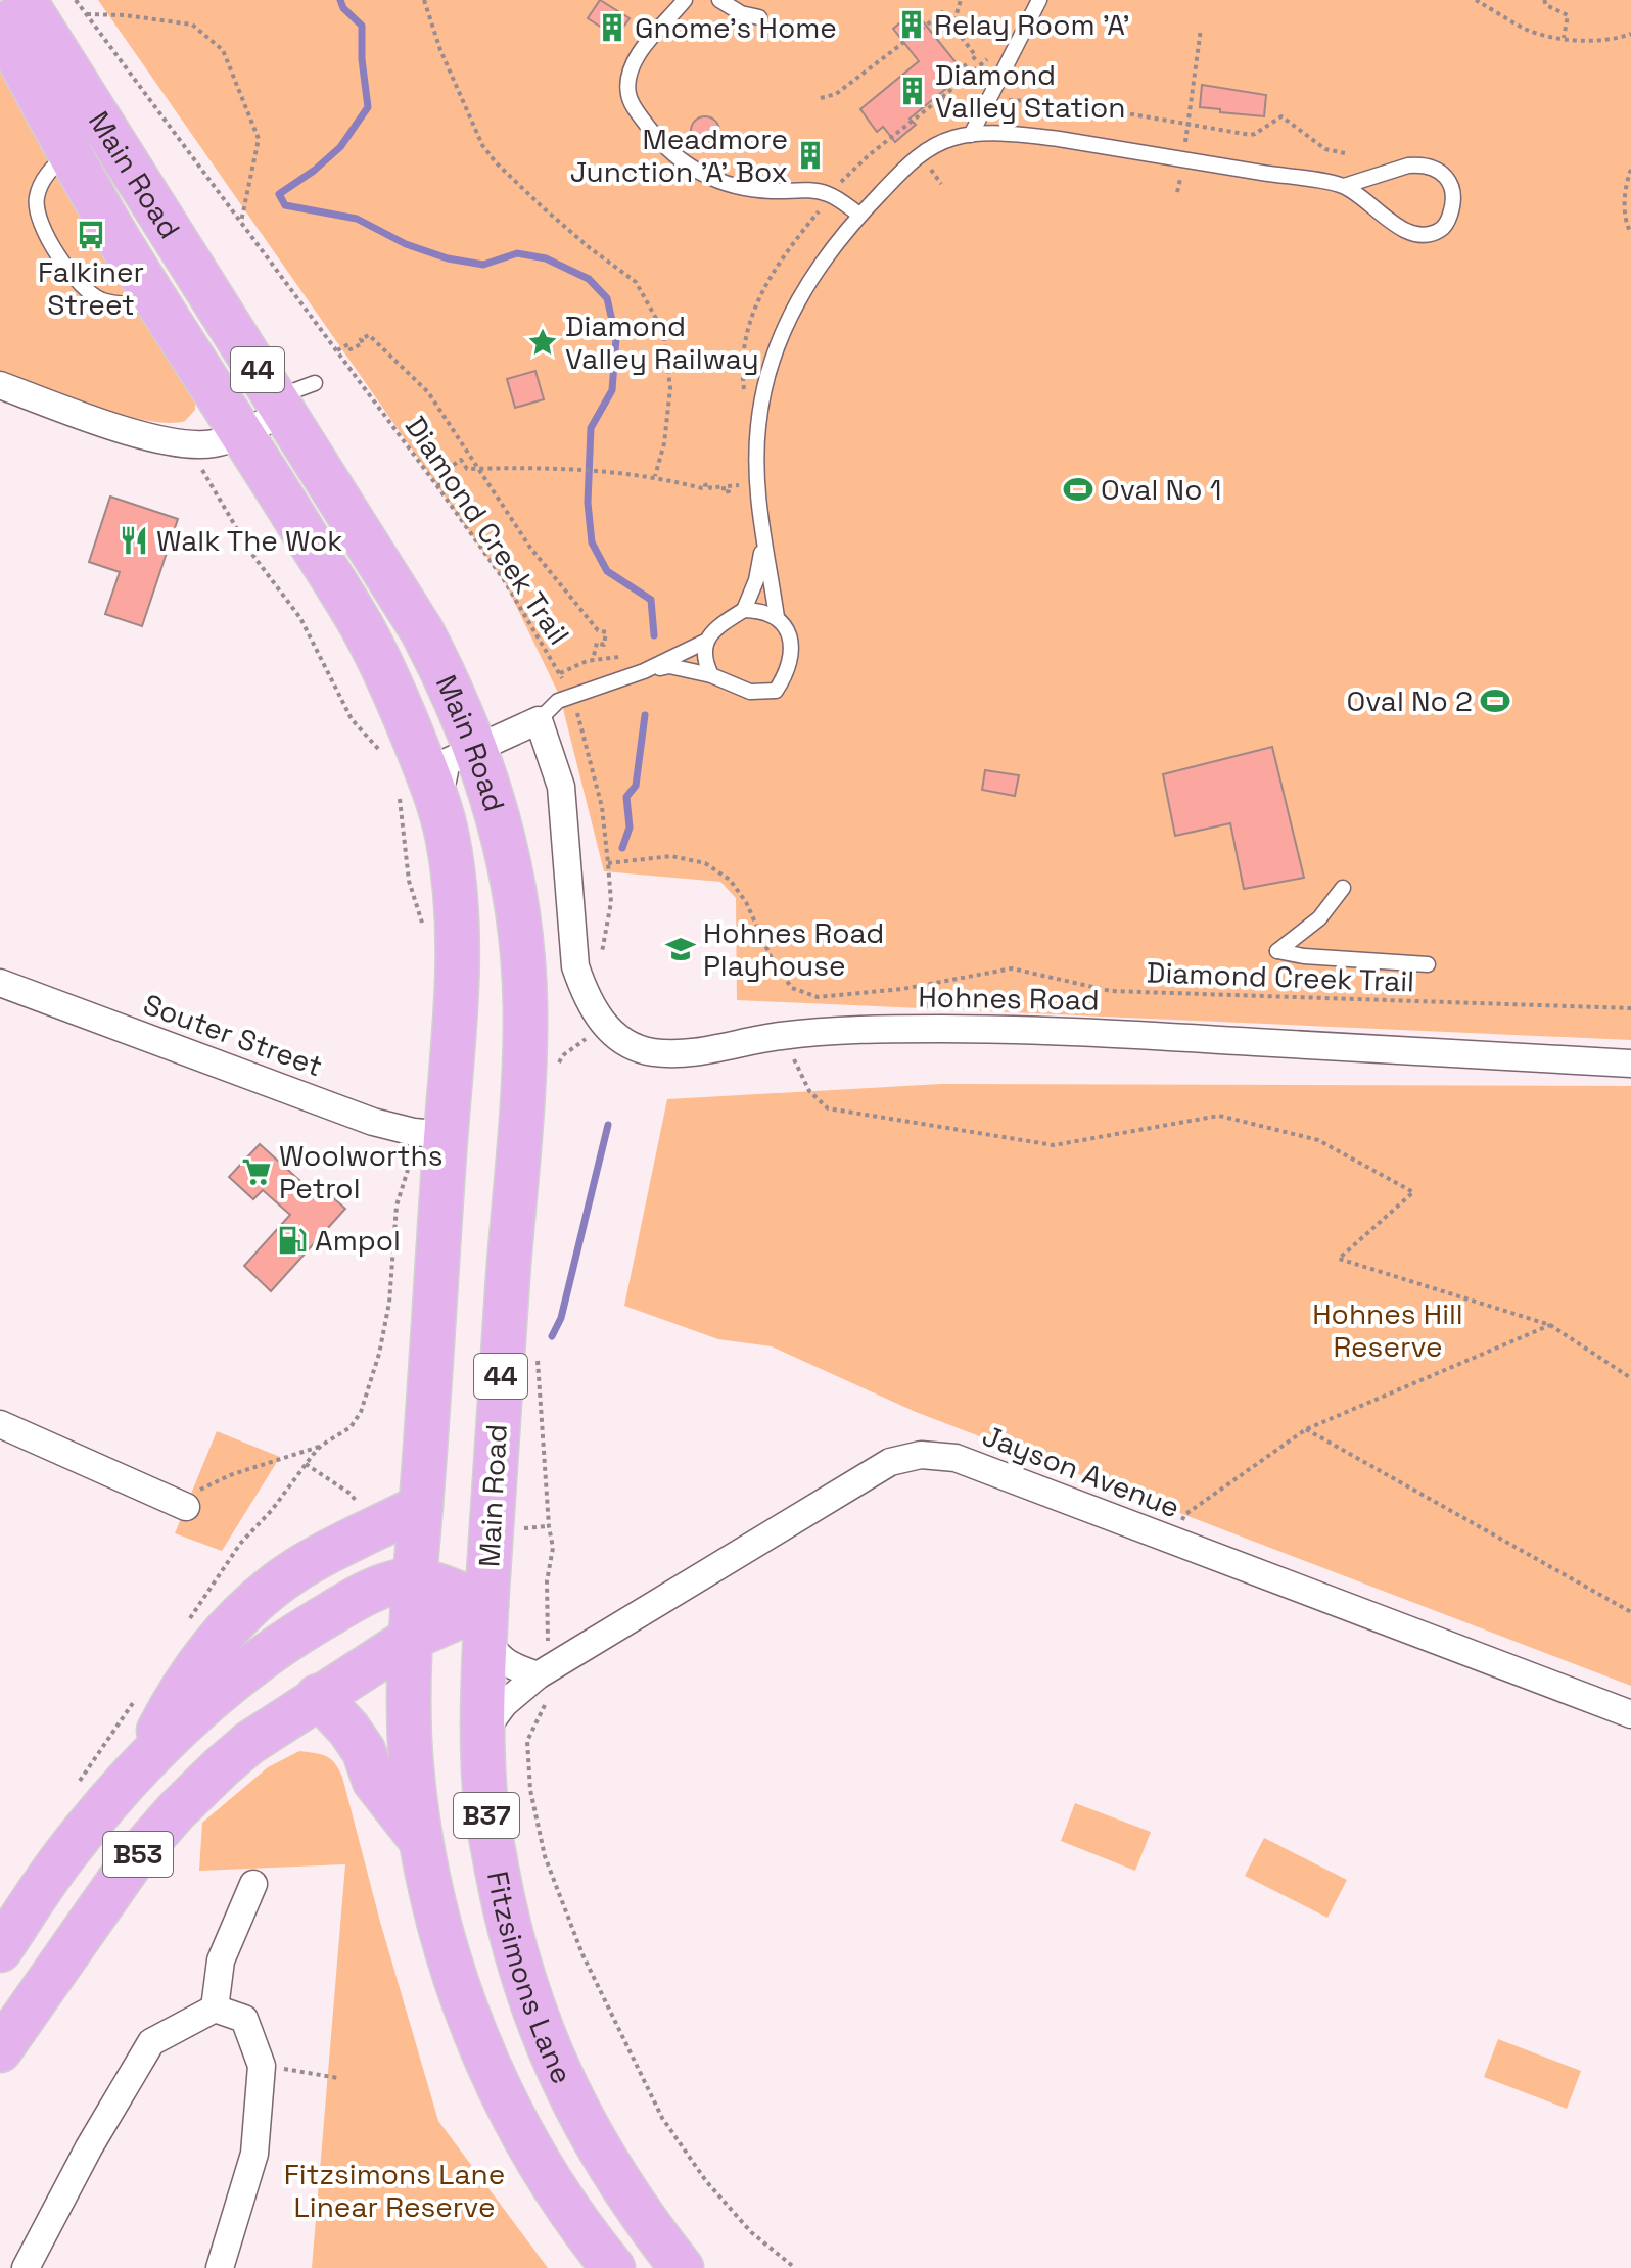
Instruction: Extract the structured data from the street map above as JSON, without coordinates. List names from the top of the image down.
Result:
{
  "streets": {
    "main road": [
      "Main Road",
      "44",
      "B37",
      "B53",
      "Fitzsimons Lane"
    ],
    "street": ["Hohnes Road", "Souter Street", "Jayson Avenue"],
    "path": ["Diamond Creek Trail"]
  },
  "crossings": [
    ["Main Road", "Souter Street"],
    ["Main Road", "B37"],
    ["Main Road", "B53"],
    ["Main Road", "Fitzsimons Lane"],
    ["Jayson Avenue", "Fitzsimons Lane"]
  ],
  "parks": ["Hohnes Hill Reserve", "Fitzsimons Lane Linear Reserve"],
  "places": {
    "building": [
      "Relay Room 'A'",
      "Gnome's Home",
      "Diamond Valley Station",
      "Meadmore Junction 'A' Box"
    ],
    "bus stop": ["Falkiner Street"],
    "place": ["Diamond Valley Railway"],
    "sports": ["Oval No 1", "Oval No 2"],
    "restaurant": ["Walk The Wok"],
    "school or university": ["Hohnes Road Playhouse"],
    "supermarket": ["Woolworths Petrol"],
    "fuel station": ["Ampol"]
  }
}
